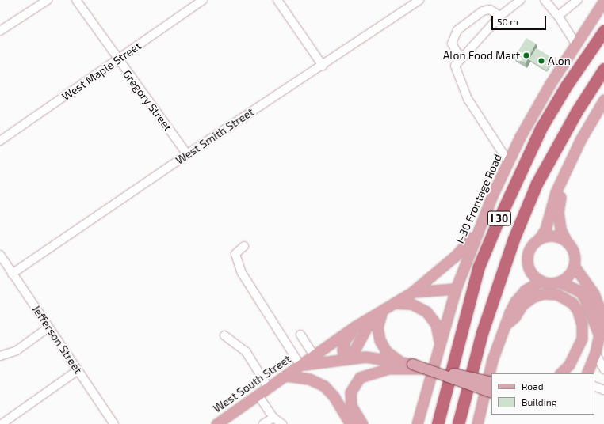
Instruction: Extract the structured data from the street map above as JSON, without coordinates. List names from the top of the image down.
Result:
{
  "streets": {
    "highway": ["I 30"],
    "main road": ["I-30 Frontage Road", "West South Street"],
    "street": [
      "West Maple Street",
      "Gregory Street",
      "West Smith Street",
      "Jefferson Street"
    ]
  },
  "crossings": [
    ["West Maple Street", "Gregory Street"],
    ["Gregory Street", "West Smith Street"],
    ["West Smith Street", "Jefferson Street"],
    ["I-30 Frontage Road", "West South Street"]
  ],
  "places": ["Alon Food Mart", "Alon"],
  "legend": ["Road", "Building"],
  "scale_bar": "50 m"
}
